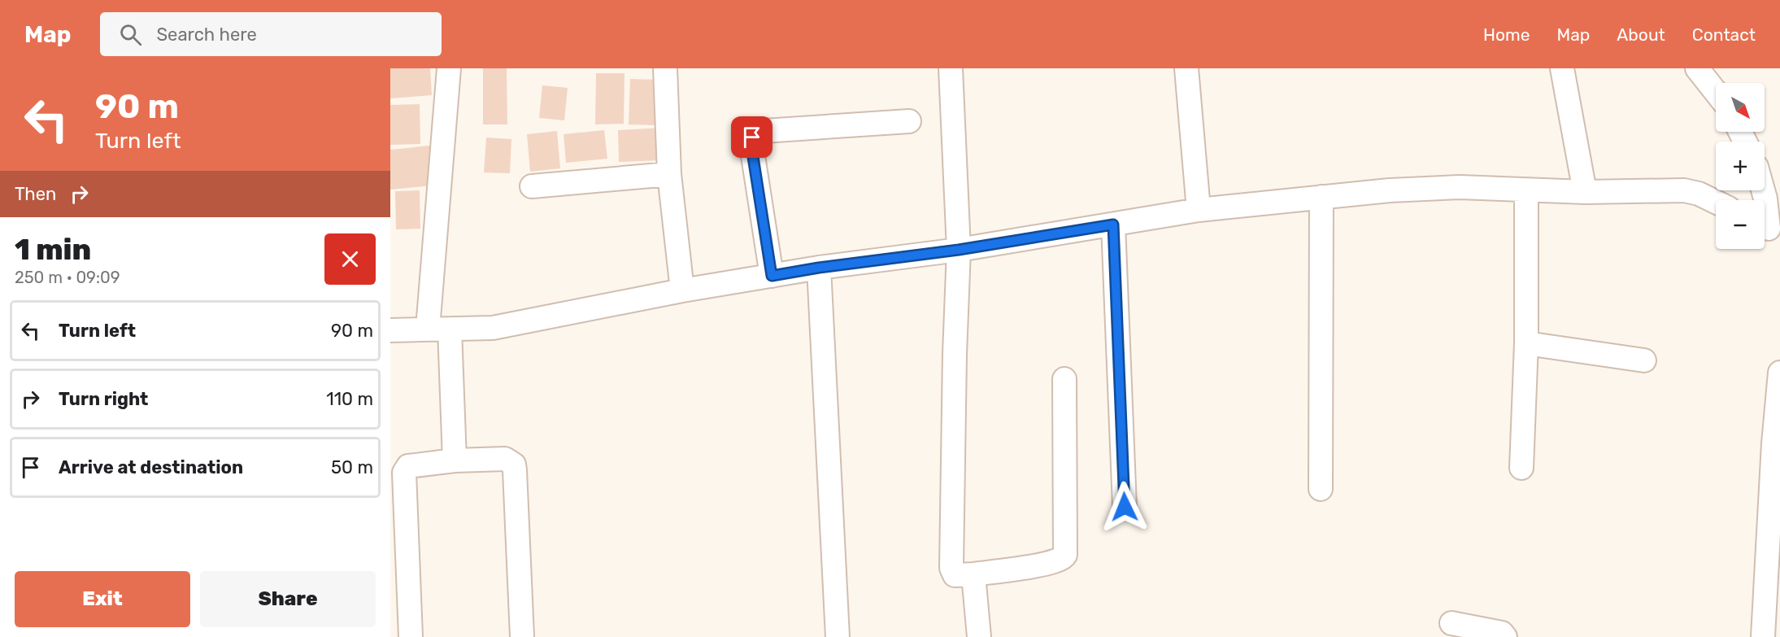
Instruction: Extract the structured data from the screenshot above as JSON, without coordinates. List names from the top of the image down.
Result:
{
  "north": "bottom right",
  "page": {
    "header": "Map",
    "search": "Search here",
    "nav": [
      "Home",
      "Map",
      "About",
      "Contact"
    ],
    "turn": ["90 m", "Turn left"],
    "map_buttons": ["+", "−"],
    "then": "Then",
    "heading": ["1 min", "250 m · 09:09"],
    "list": [
      {
        "name": "Turn left",
        "value": "90 m"
      },
      {
        "name": "Turn right",
        "value": "110 m"
      },
      {
        "name": "Arrive at destination",
        "value": "50 m"
      }
    ],
    "buttons": ["Exit", "Share"]
  }
}
